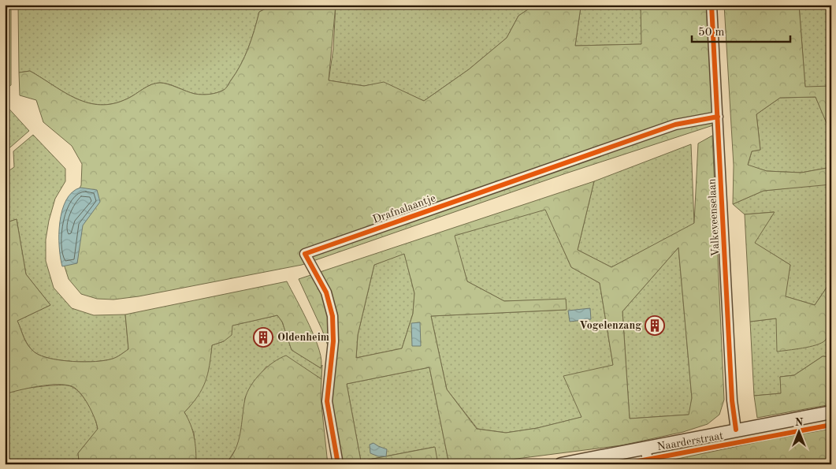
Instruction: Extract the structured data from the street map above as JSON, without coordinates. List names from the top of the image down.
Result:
{
  "streets": {
    "street": ["Drafnalaantje", "Valkeveenselaan", "Naarderstraat"]
  },
  "crossings": [
    ["Drafnalaantje", "Valkeveenselaan"],
    ["Valkeveenselaan", "Naarderstraat"]
  ],
  "places": {
    "building": ["Vogelenzang", "Oldenheim"]
  },
  "scale_bar": "50 m",
  "north": "top"
}
